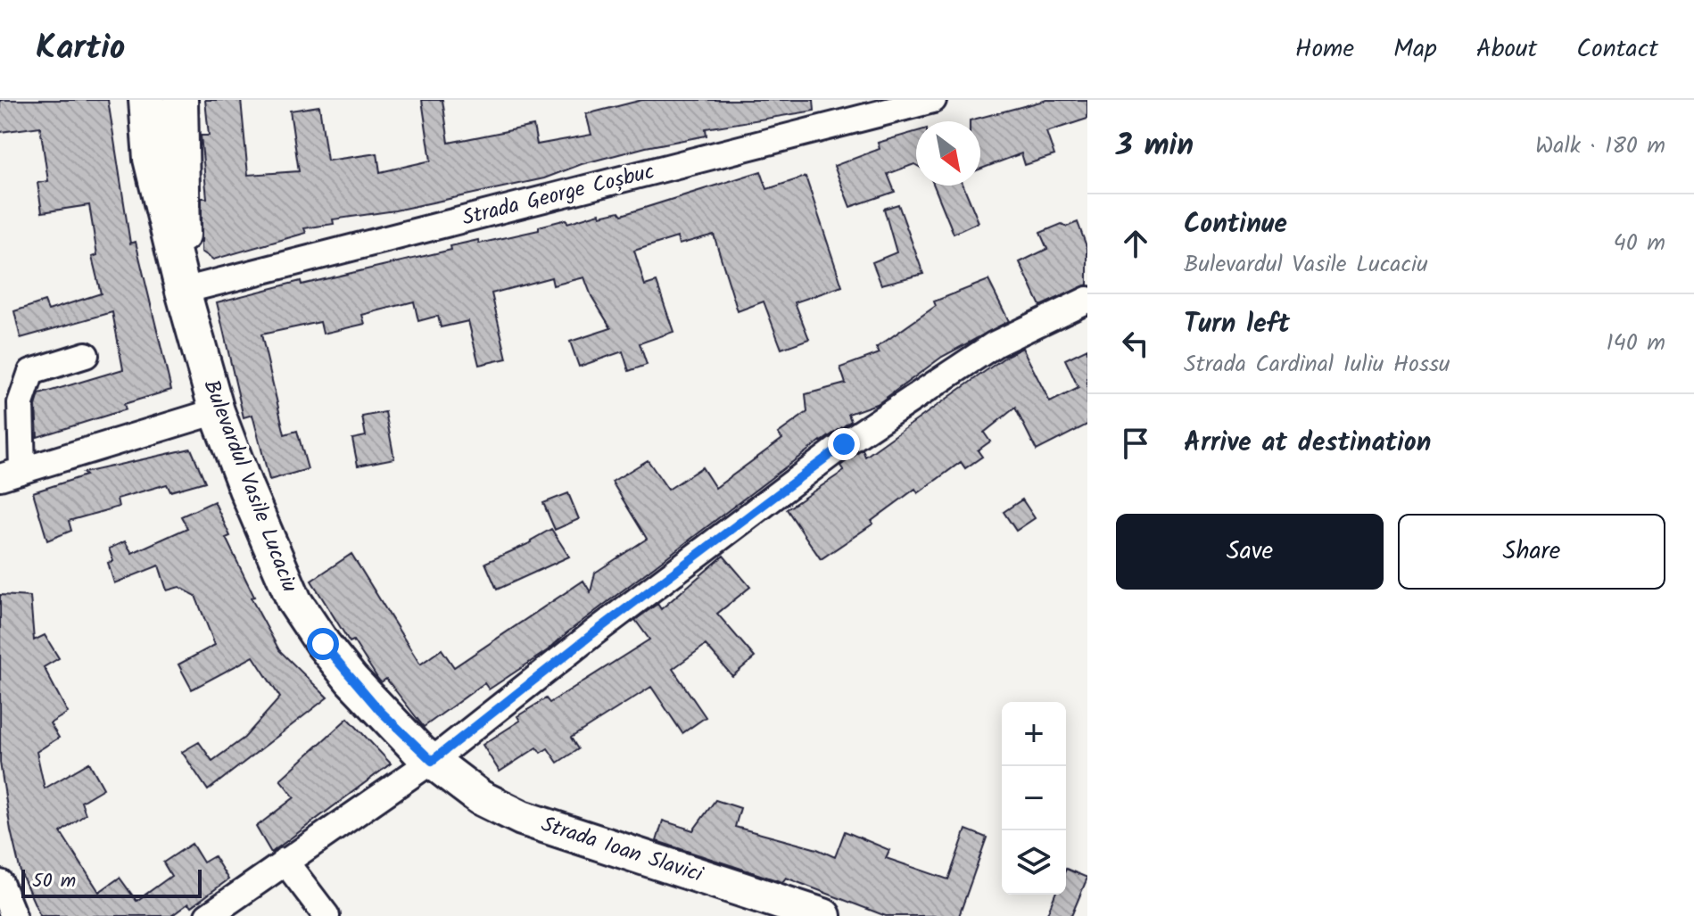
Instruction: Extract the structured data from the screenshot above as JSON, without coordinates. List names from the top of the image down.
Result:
{
  "streets": {
    "main road": ["Bulevardul Vasile Lucaciu", "Strada Ioan Slavici"],
    "street": ["Strada George Coșbuc"]
  },
  "crossings": [
    ["Strada George Coșbuc", "Bulevardul Vasile Lucaciu"],
    ["Bulevardul Vasile Lucaciu", "Strada Ioan Slavici"]
  ],
  "scale_bar": "50 m",
  "north": "bottom right",
  "page": {
    "header": "Kartio",
    "nav": [
      "Home",
      "Map",
      "About",
      "Contact"
    ],
    "heading": ["3 min", "Walk · 180 m"],
    "list": [
      ["Continue", "Bulevardul Vasile Lucaciu", "40 m"],
      ["Turn left", "Strada Cardinal Iuliu Hossu", "140 m"],
      "Arrive at destination"
    ],
    "buttons": ["Save", "Share"],
    "map_buttons": ["+", "−"],
    "scale": "50 m"
  }
}
